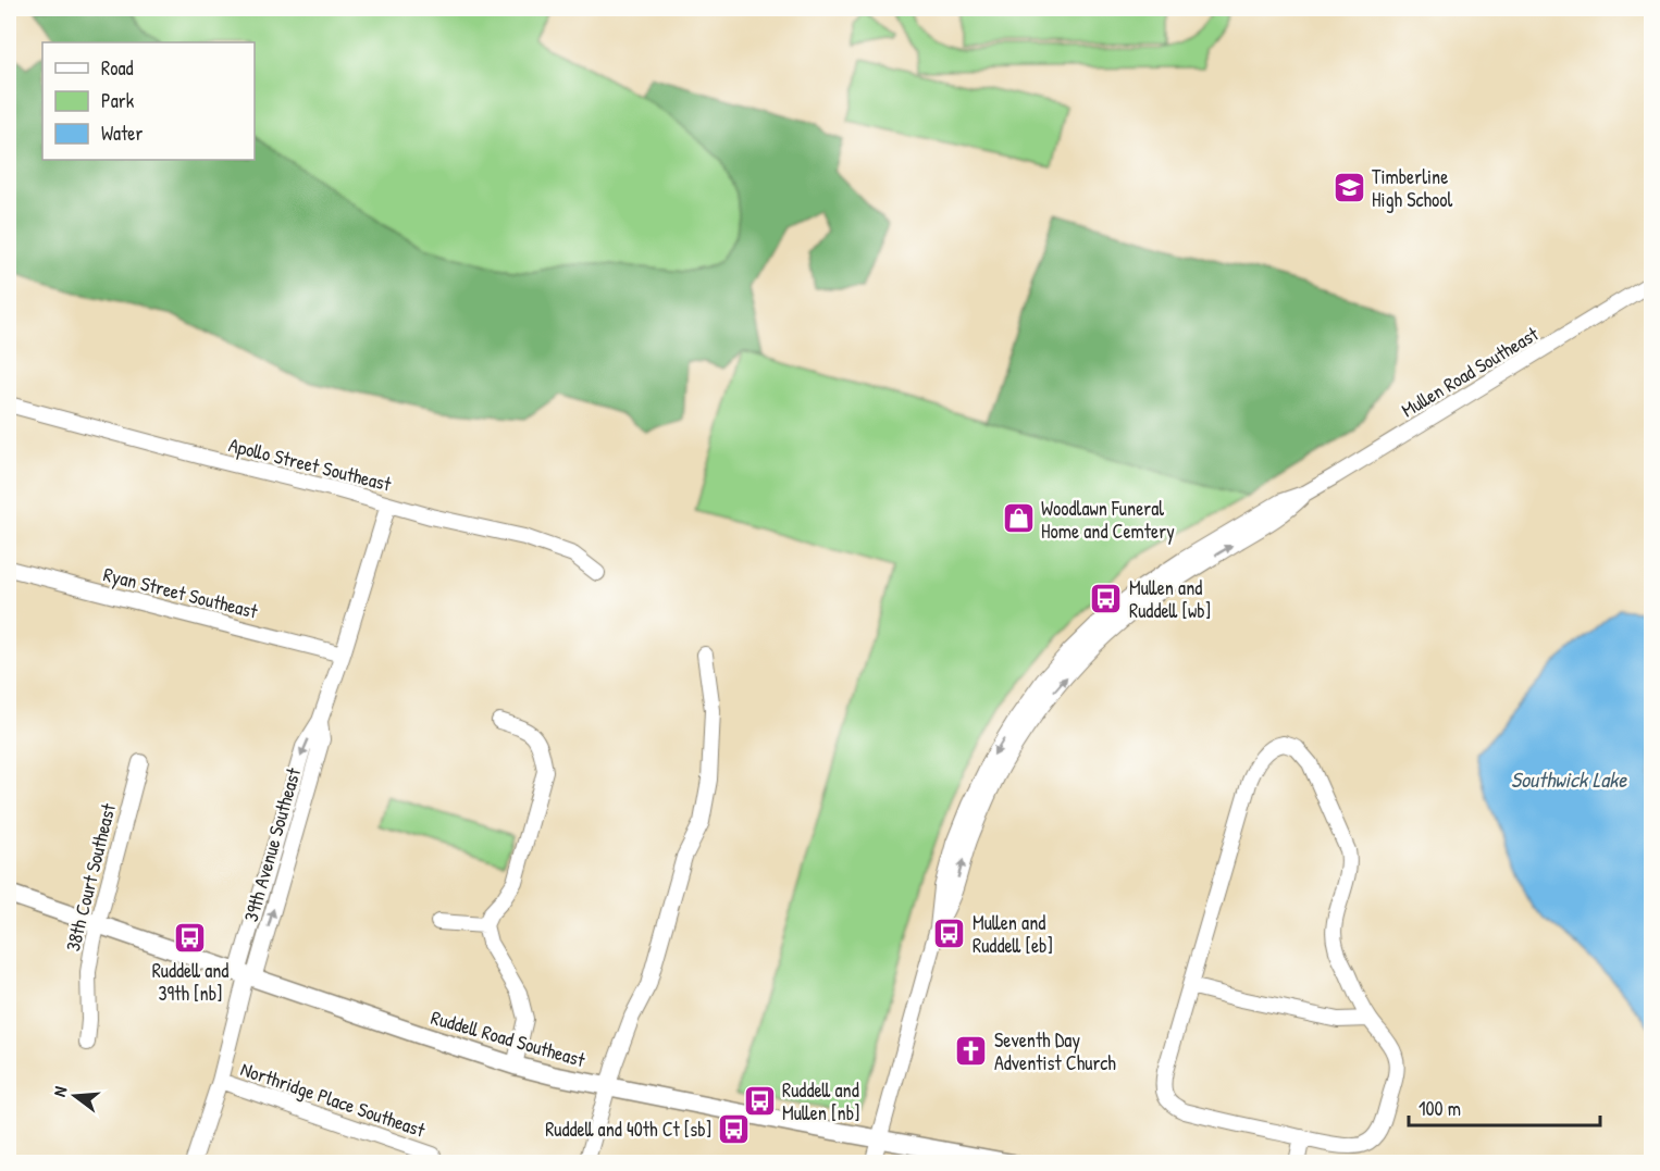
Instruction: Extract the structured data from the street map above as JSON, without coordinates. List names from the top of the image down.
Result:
{
  "streets": {
    "main road": ["Ruddell Road Southeast"],
    "street": [
      "Mullen Road Southeast",
      "Apollo Street Southeast",
      "Ryan Street Southeast",
      "39th Avenue Southeast",
      "38th Court Southeast",
      "Northridge Place Southeast"
    ]
  },
  "crossings": [
    ["Mullen Road Southeast", "Ruddell Road Southeast"],
    ["Apollo Street Southeast", "39th Avenue Southeast"],
    ["Ryan Street Southeast", "39th Avenue Southeast"],
    ["39th Avenue Southeast", "Ruddell Road Southeast"],
    ["39th Avenue Southeast", "Northridge Place Southeast"],
    ["38th Court Southeast", "Ruddell Road Southeast"]
  ],
  "water": ["Southwick Lake"],
  "places": {
    "school or university": ["Timberline High School"],
    "shop": ["Woodlawn Funeral Home and Cemtery"],
    "bus stop": [
      "Mullen and Ruddell [wb]",
      "Mullen and Ruddell [eb]",
      "Ruddell and 39th [nb]",
      "Ruddell and Mullen [nb]",
      "Ruddell and 40th Ct [sb]"
    ],
    "church": ["Seventh Day Adventist Church"]
  },
  "legend": ["Road", "Park", "Water"],
  "scale_bar": "100 m",
  "north": "left"
}
